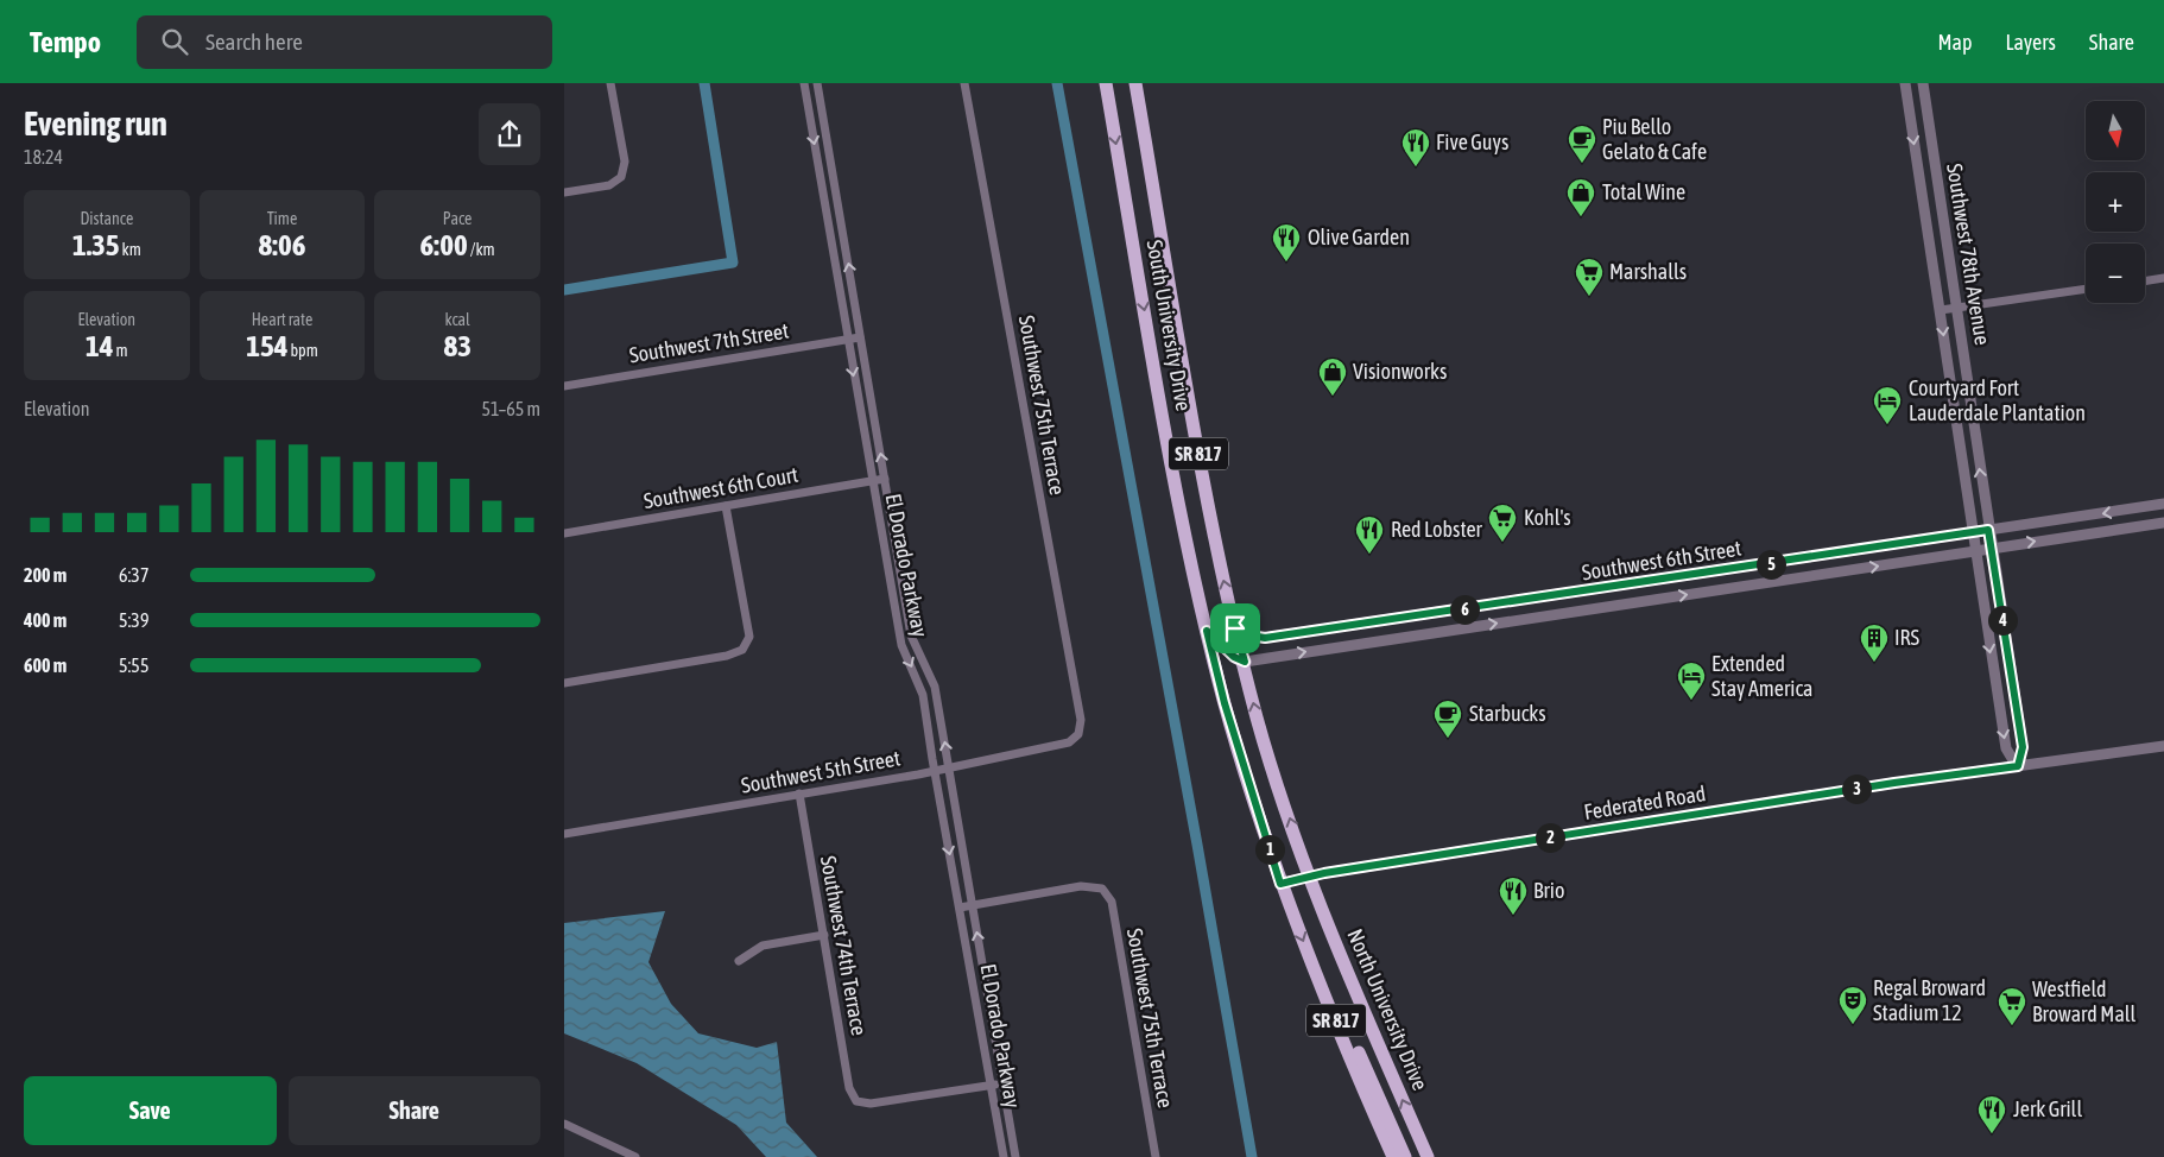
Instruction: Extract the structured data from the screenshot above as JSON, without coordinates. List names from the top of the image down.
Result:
{
  "streets": {
    "main road": ["South University Drive", "SR 817", "North University Drive"],
    "street": [
      "Southwest 78th Avenue",
      "Southwest 7th Street",
      "Southwest 75th Terrace",
      "Southwest 6th Court",
      "Southwest 6th Street",
      "El Dorado Parkway",
      "Southwest 5th Street",
      "Federated Road",
      "Southwest 74th Terrace"
    ]
  },
  "crossings": [
    ["Southwest 78th Avenue", "Southwest 6th Street"],
    ["Southwest 78th Avenue", "Federated Road"],
    ["South University Drive", "SR 817"],
    ["South University Drive", "Southwest 6th Street"],
    ["South University Drive", "Federated Road"],
    ["South University Drive", "North University Drive"],
    ["Southwest 7th Street", "El Dorado Parkway"],
    ["Southwest 75th Terrace", "El Dorado Parkway"],
    ["Southwest 75th Terrace", "Southwest 5th Street"],
    ["SR 817", "Federated Road"],
    ["Southwest 6th Court", "El Dorado Parkway"],
    ["El Dorado Parkway", "Southwest 5th Street"],
    ["El Dorado Parkway", "Southwest 74th Terrace"],
    ["Southwest 5th Street", "Southwest 74th Terrace"],
    ["Federated Road", "North University Drive"]
  ],
  "places": {
    "cafe": ["Piu Bello Gelato & Cafe", "Starbucks"],
    "restaurant": [
      "Five Guys",
      "Olive Garden",
      "Red Lobster",
      "Brio",
      "Jerk Grill"
    ],
    "shop": ["Total Wine", "Visionworks"],
    "supermarket": ["Marshalls", "Kohl's", "Westfield Broward Mall"],
    "hotel": ["Courtyard Fort Lauderdale Plantation", "Extended Stay America"],
    "building": ["IRS"],
    "theatre": ["Regal Broward Stadium 12"]
  },
  "north": "bottom",
  "page": {
    "header": "Tempo",
    "search": "Search here",
    "nav": ["Map", "Layers", "Share"],
    "heading": ["Evening run", "18:24"],
    "map_buttons": ["+", "−"],
    "stats": [
      ["Distance", "1.35 km"],
      ["Time", "8:06"],
      ["Pace", "6:00 /km"],
      ["Elevation", "14 m"],
      ["Heart rate", "154 bpm"],
      ["kcal", "83"]
    ],
    "chart": ["Elevation", "51–65 m"],
    "pins": [
      "5",
      "6",
      "4",
      "3",
      "2",
      "1"
    ],
    "list": [
      {
        "name": "200 m",
        "note": "6:37"
      },
      {
        "name": "400 m",
        "note": "5:39"
      },
      {
        "name": "600 m",
        "note": "5:55"
      }
    ],
    "buttons": ["Save", "Share"]
  }
}
